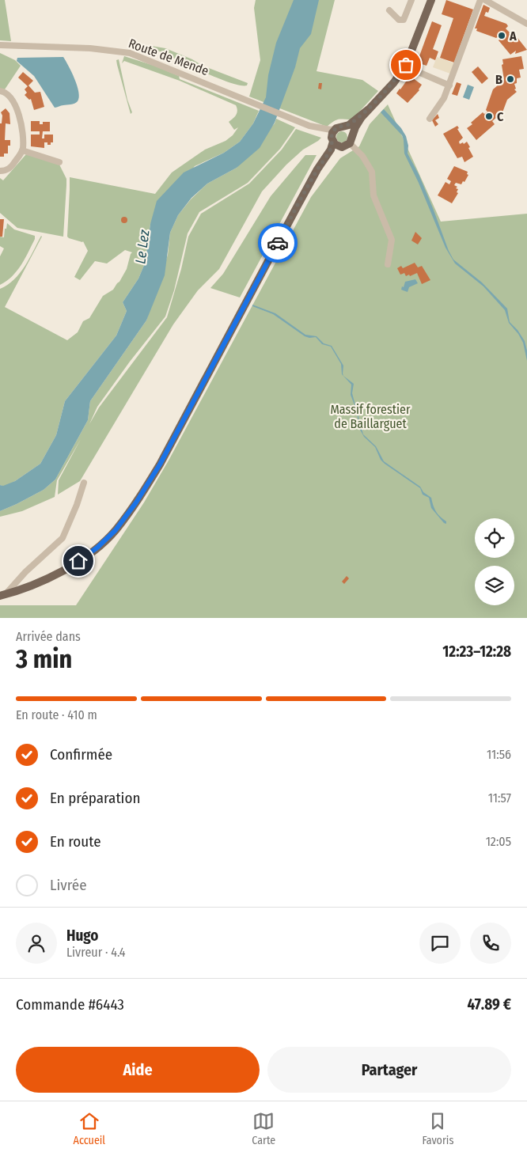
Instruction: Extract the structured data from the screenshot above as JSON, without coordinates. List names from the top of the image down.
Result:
{
  "streets": {
    "street": ["Route de Mende"]
  },
  "water": ["Le Lez"],
  "parks": ["Massif forestier de Baillarguet"],
  "places": ["A", "B", "C"],
  "page": {
    "heading": ["3 min", "Arrivée dans", "12:23–12:28"],
    "panel": [
      "Hugo",
      "Livreur · 4.4",
      "Commande #6443",
      "47.89 €"
    ],
    "bar": "En route · 410 m",
    "list": [
      ["Confirmée", "11:56"],
      ["En préparation", "11:57"],
      ["En route", "12:05"],
      "Livrée"
    ],
    "buttons": ["Aide", "Partager"],
    "tabs": ["Accueil", "Carte", "Favoris"]
  }
}
